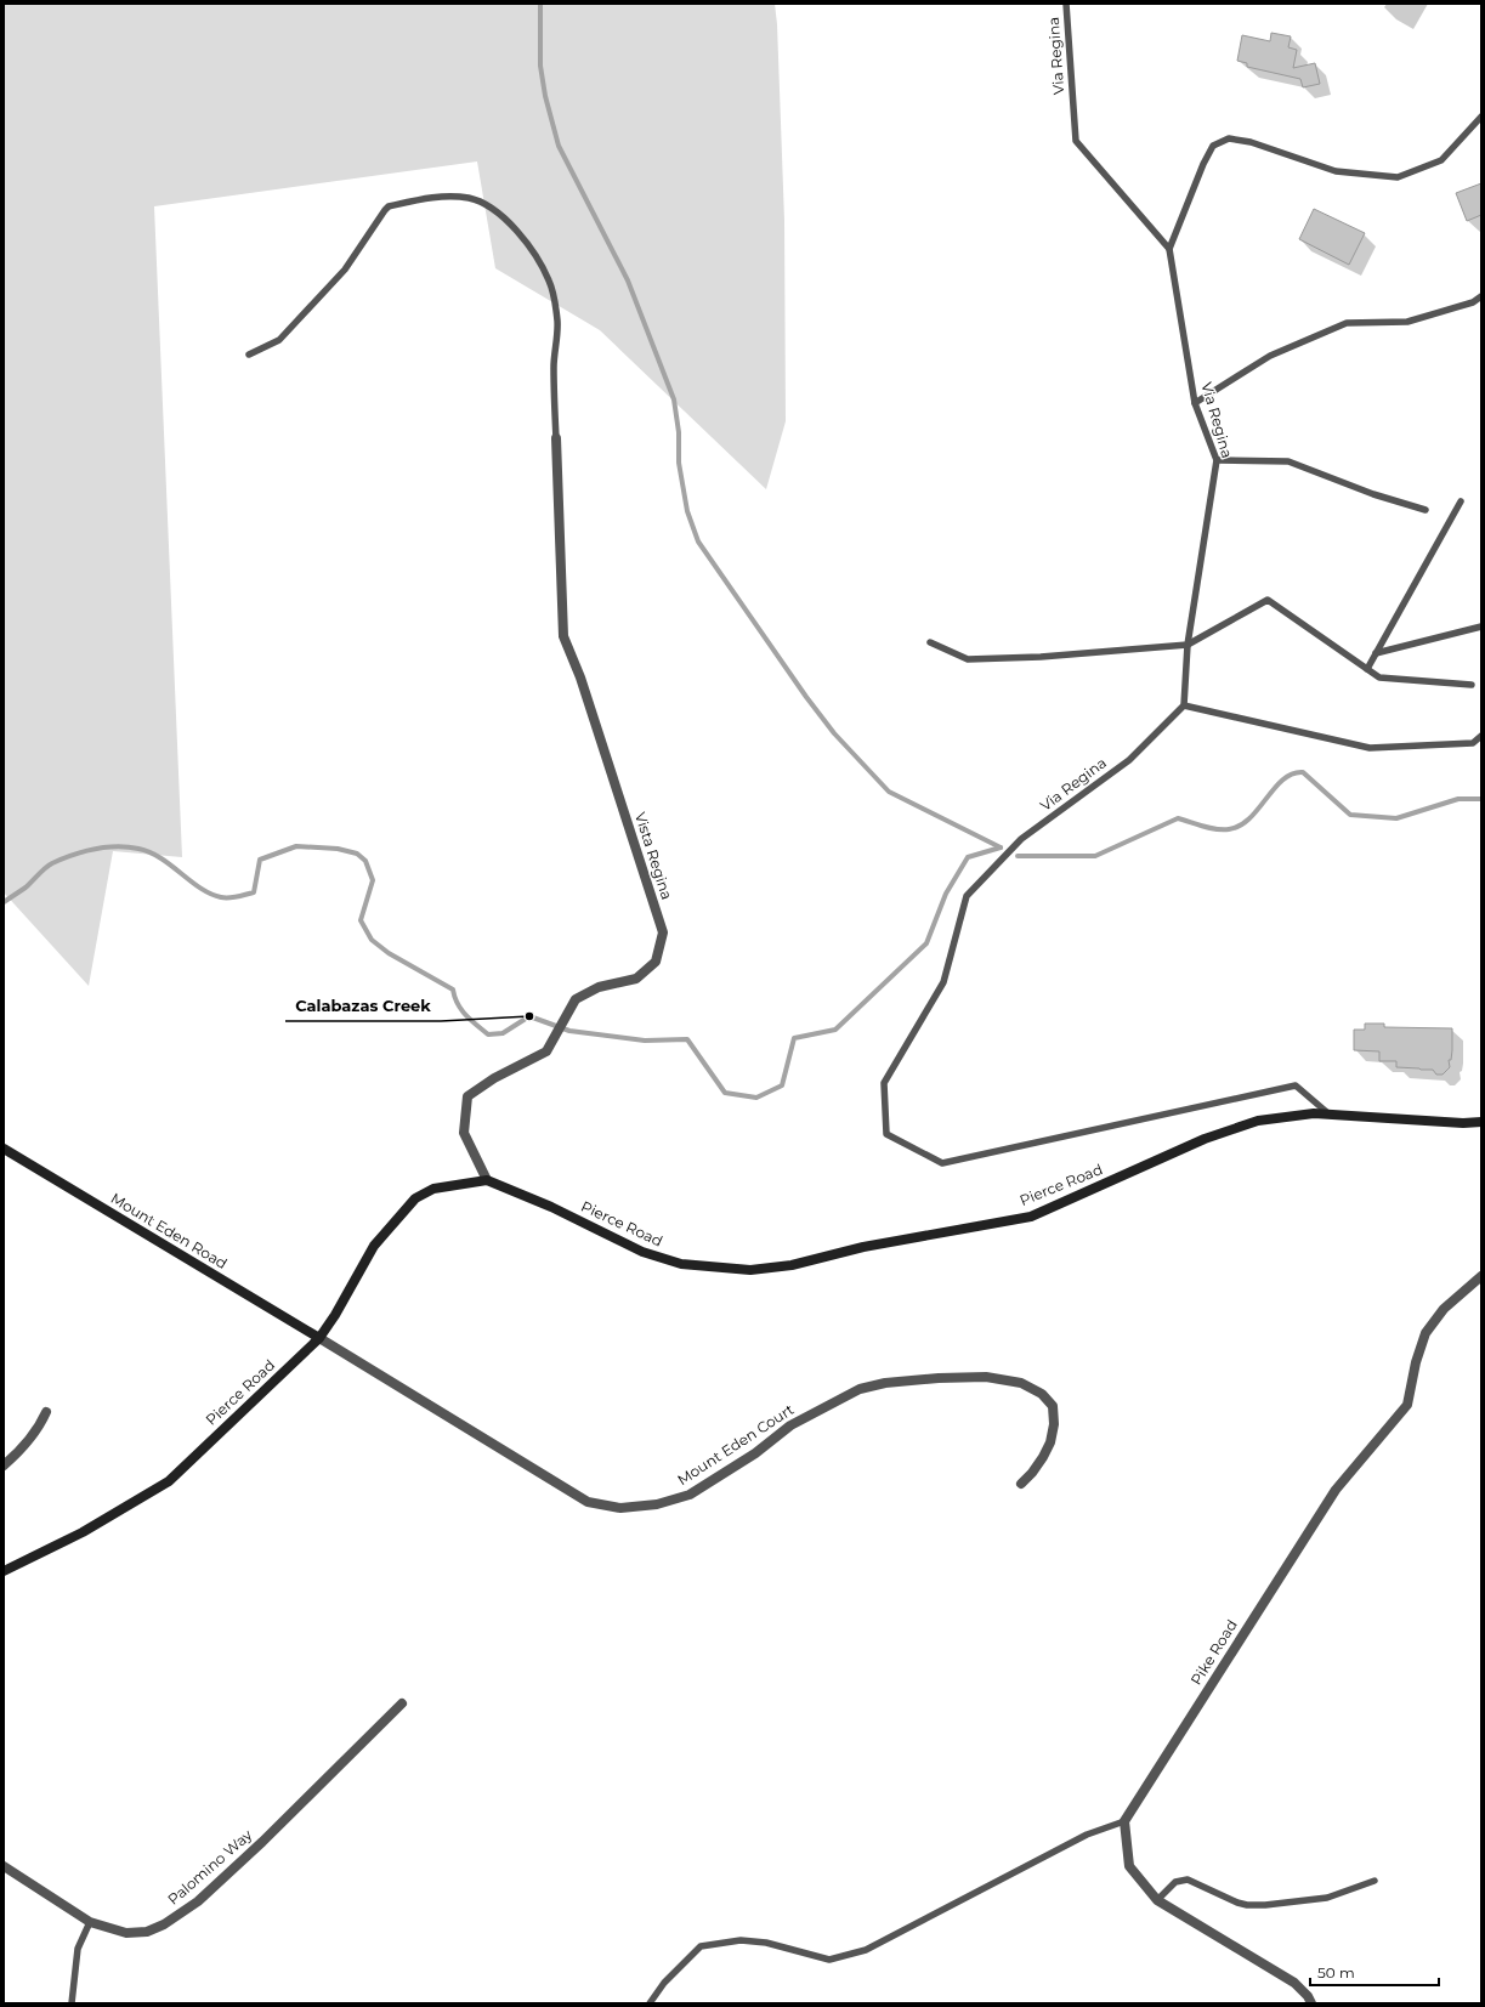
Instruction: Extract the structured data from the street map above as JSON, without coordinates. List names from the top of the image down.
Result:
{
  "streets": {
    "street": [
      "Vista Regina",
      "Pierce Road",
      "Mount Eden Road",
      "Mount Eden Court",
      "Pike Road",
      "Palomino Way"
    ],
    "lane": ["Via Regina"]
  },
  "crossings": [
    ["Via Regina", "Pierce Road"],
    ["Vista Regina", "Pierce Road"],
    ["Pierce Road", "Mount Eden Road"],
    ["Pierce Road", "Mount Eden Court"],
    ["Mount Eden Road", "Mount Eden Court"]
  ],
  "places": ["Calabazas Creek"],
  "scale_bar": "50 m"
}
